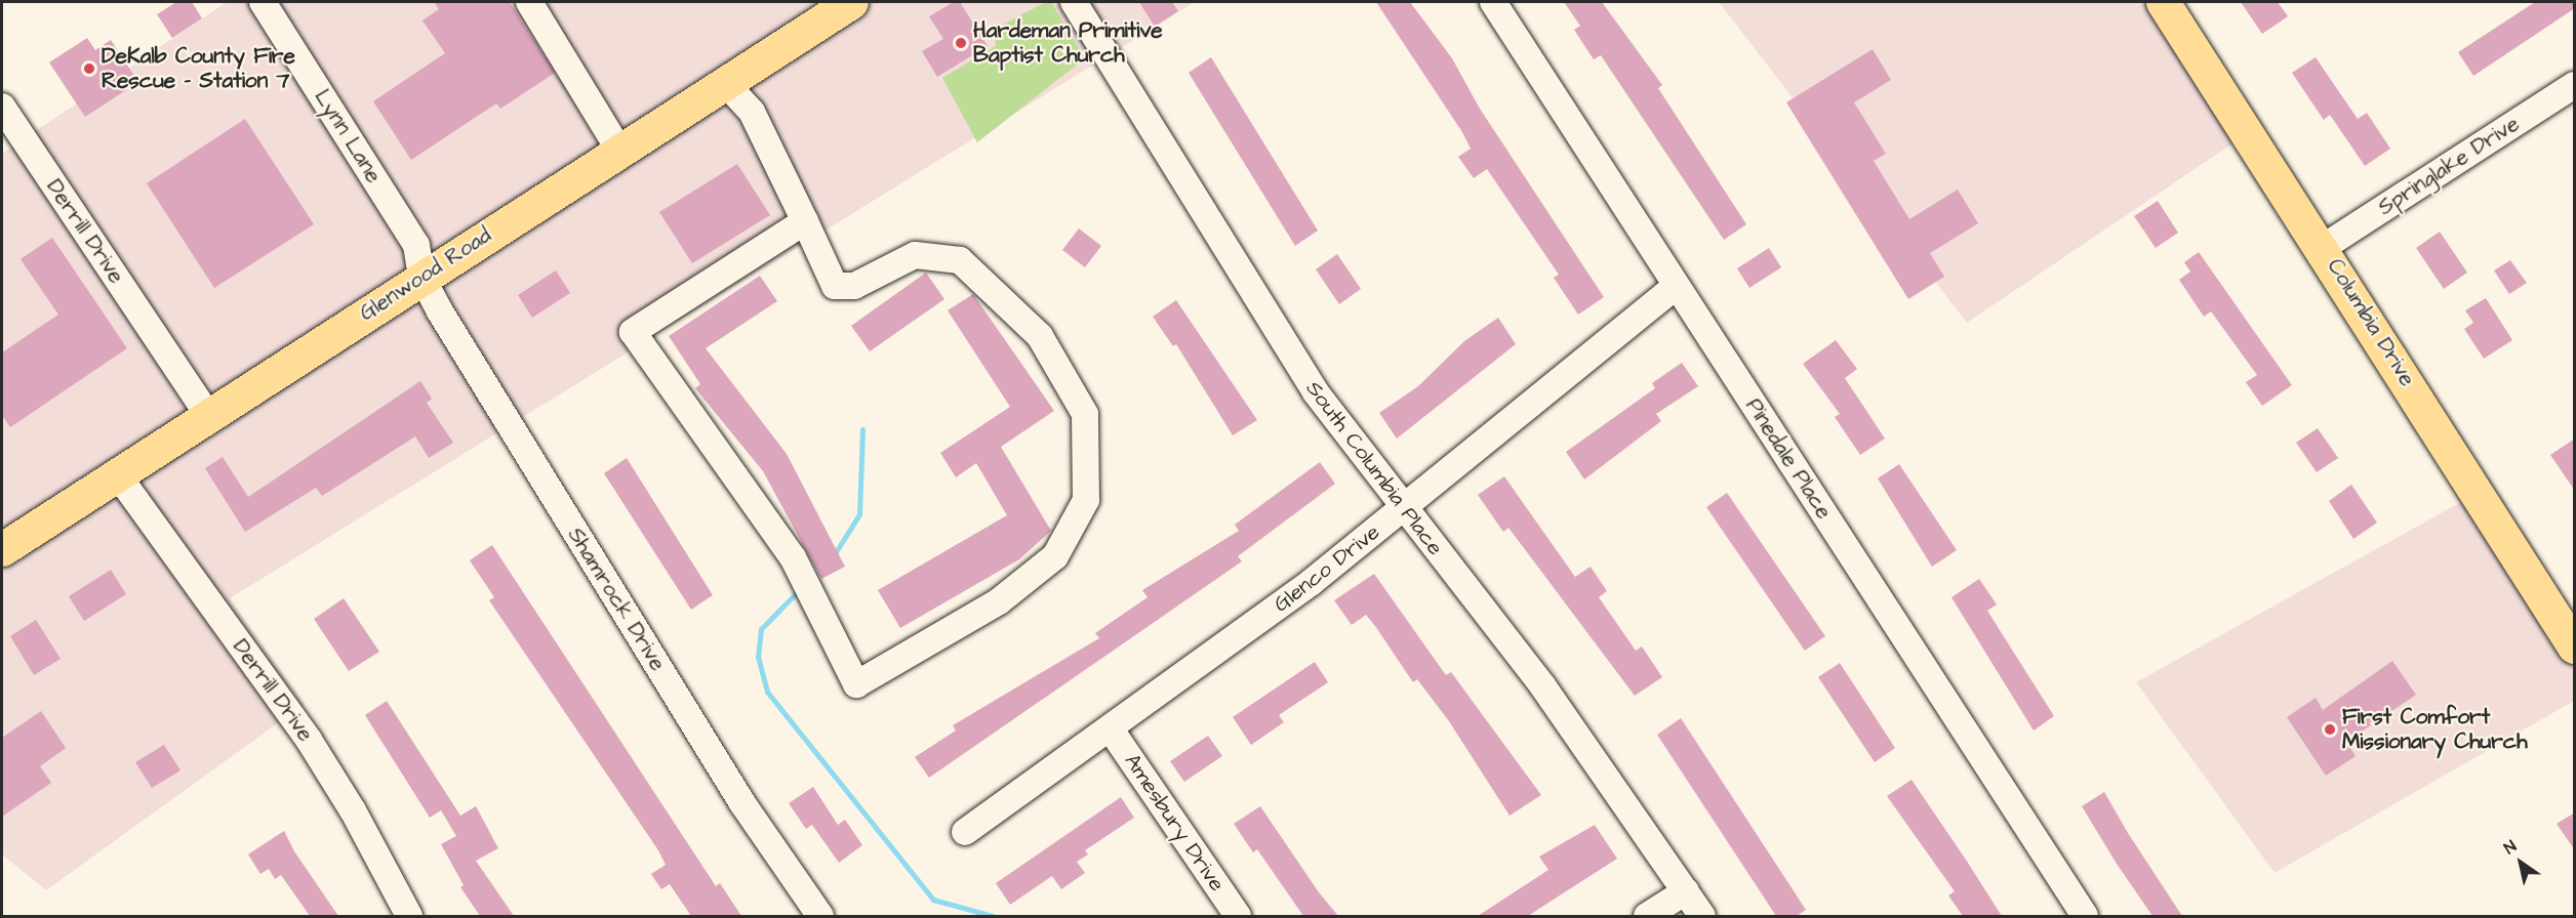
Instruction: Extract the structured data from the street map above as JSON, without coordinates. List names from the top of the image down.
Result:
{
  "streets": {
    "main road": ["Glenwood Road", "Columbia Drive"],
    "street": [
      "Lynn Lane",
      "Springlake Drive",
      "Derrill Drive",
      "Pinedale Place",
      "South Columbia Place",
      "Glenco Drive",
      "Shamrock Drive",
      "Amesbury Drive"
    ]
  },
  "crossings": [
    ["Lynn Lane", "Glenwood Road"],
    ["Lynn Lane", "Shamrock Drive"],
    ["Springlake Drive", "Columbia Drive"],
    ["Derrill Drive", "Glenwood Road"],
    ["Glenwood Road", "Shamrock Drive"],
    ["Pinedale Place", "Glenco Drive"],
    ["South Columbia Place", "Glenco Drive"],
    ["Glenco Drive", "Amesbury Drive"]
  ],
  "places": ["Hardeman Primitive Baptist Church", "DeKalb County Fire Rescue - Station 7", "First Comfort Missionary Church"],
  "north": "top left"
}
